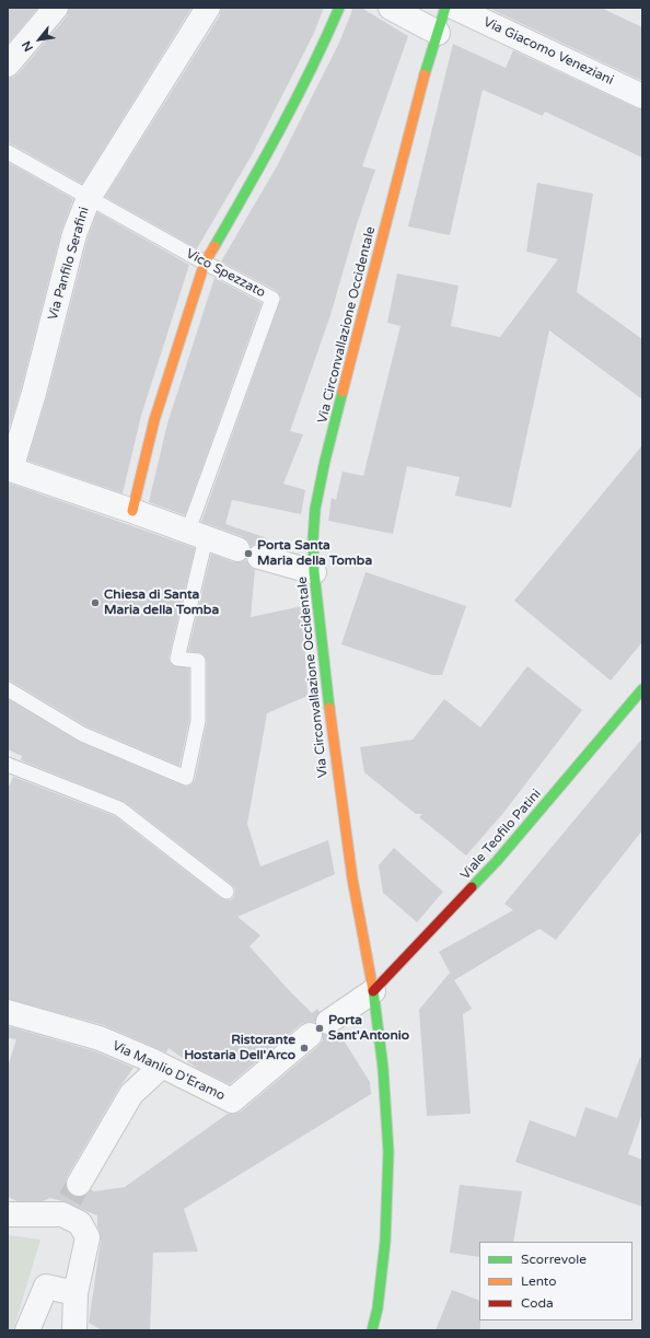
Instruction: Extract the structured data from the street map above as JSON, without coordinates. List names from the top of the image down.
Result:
{
  "streets": {
    "main road": ["Via Circonvallazione Occidentale", "Viale Teofilo Patini"],
    "street": ["Via Giacomo Veneziani", "Via Panfilo Serafini", "Via Manlio D'Eramo"],
    "lane": ["Vico Spezzato"]
  },
  "crossings": [
    ["Via Panfilo Serafini", "Vico Spezzato"],
    ["Via Circonvallazione Occidentale", "Viale Teofilo Patini"],
    ["Via Circonvallazione Occidentale", "Via Manlio D'Eramo"],
    ["Viale Teofilo Patini", "Via Manlio D'Eramo"]
  ],
  "places": [
    "Porta Santa Maria della Tomba",
    "Chiesa di Santa Maria della Tomba",
    "Porta Sant'Antonio",
    "Ristorante Hostaria Dell'Arco"
  ],
  "legend": ["Scorrevole", "Lento", "Coda"],
  "north": "bottom left"
}
